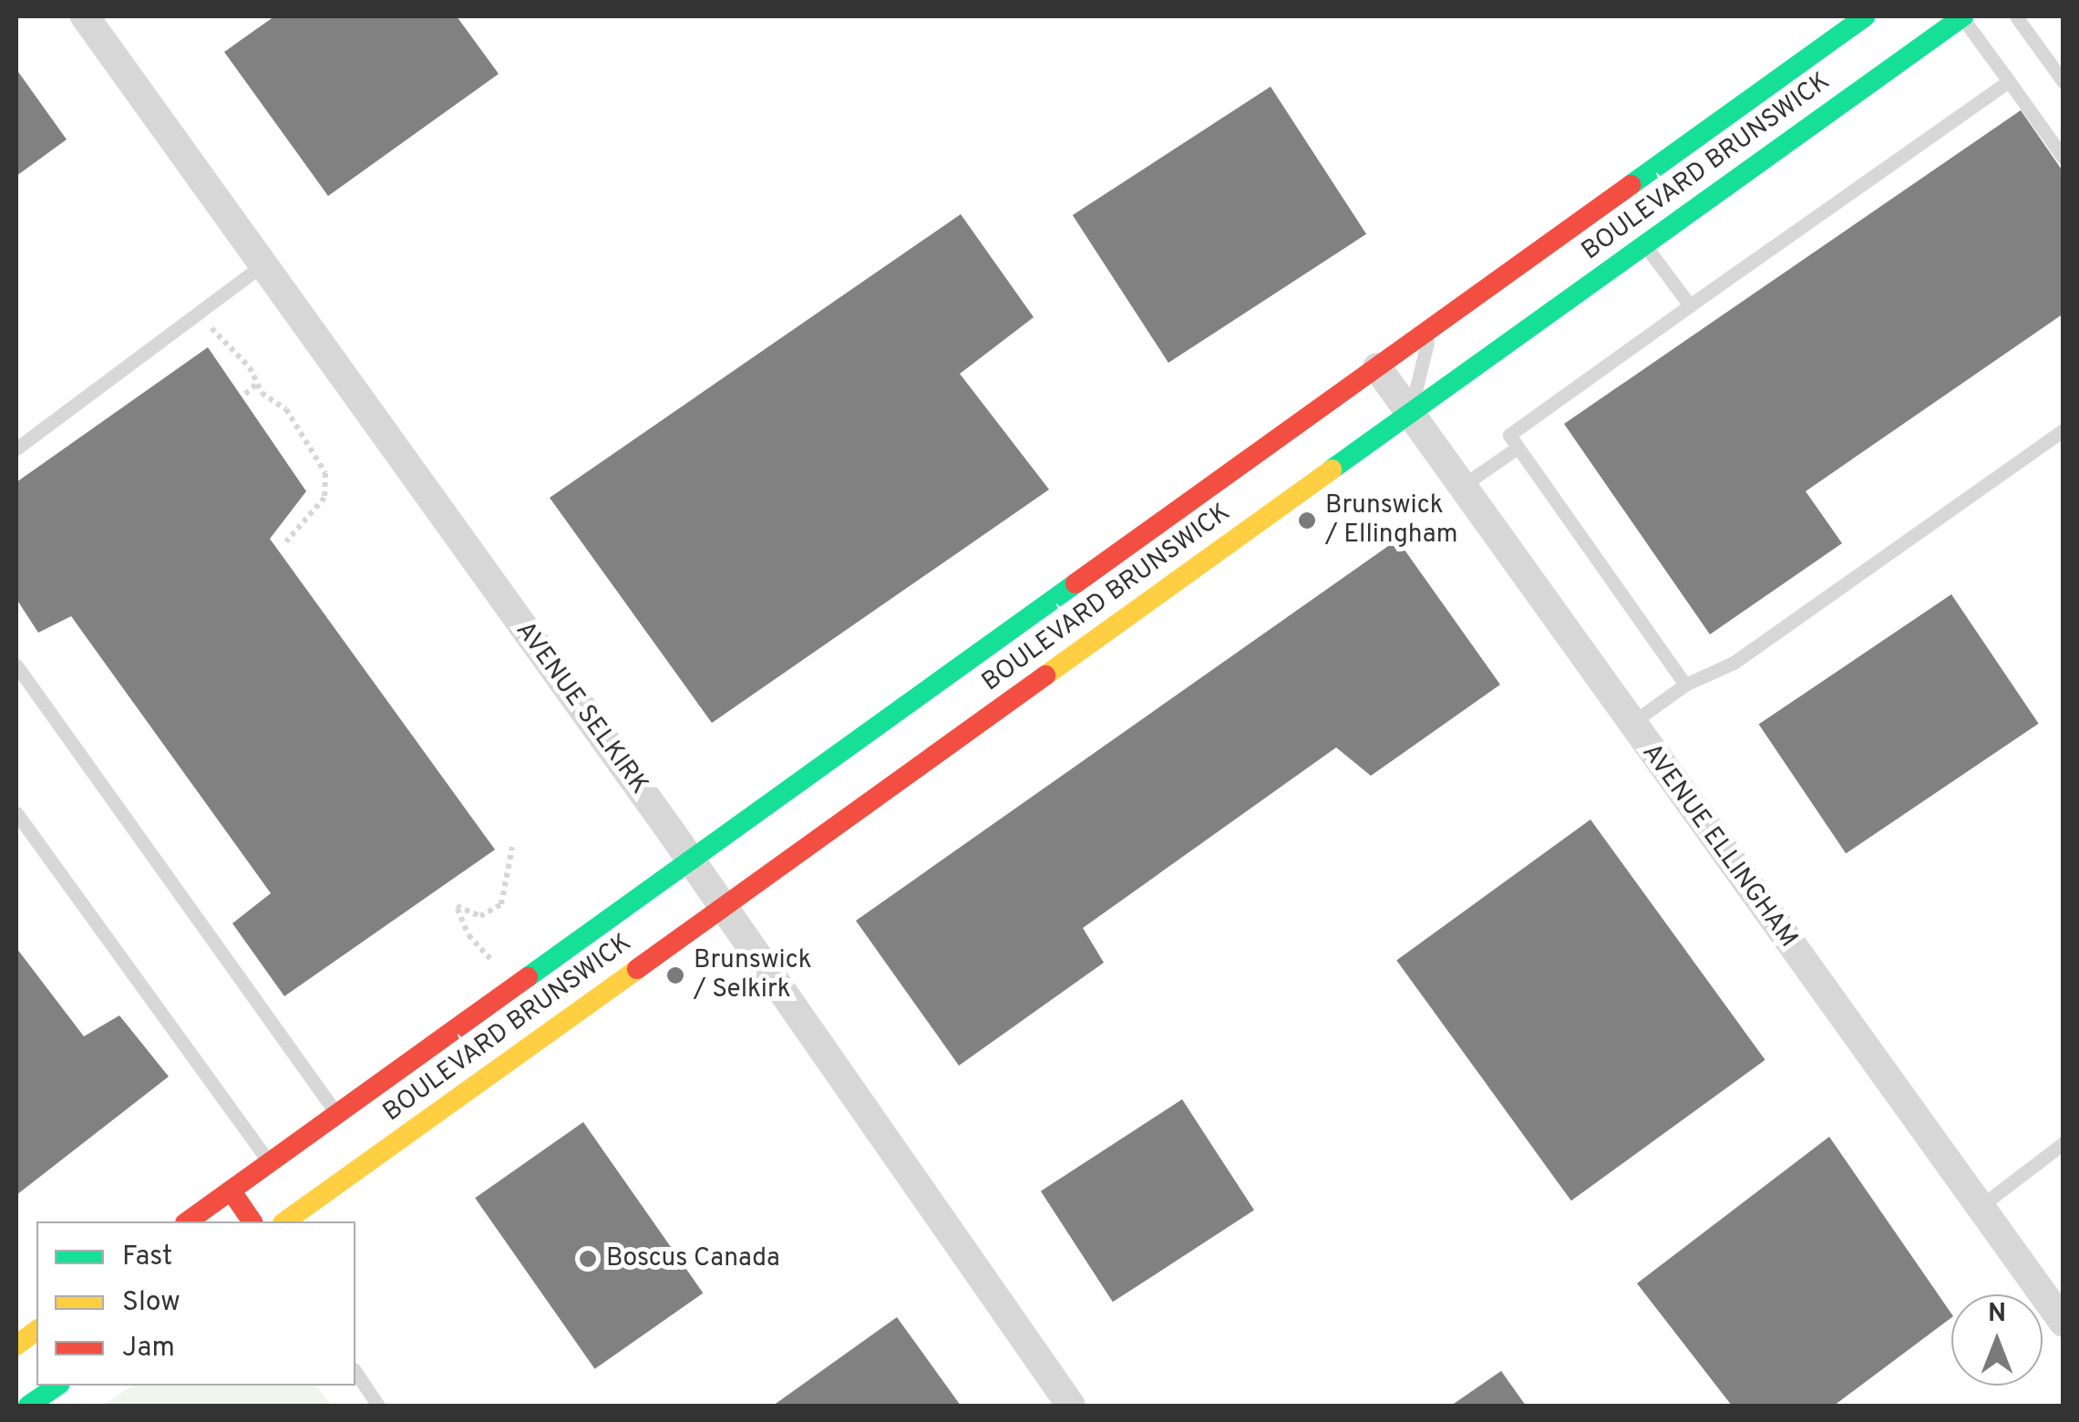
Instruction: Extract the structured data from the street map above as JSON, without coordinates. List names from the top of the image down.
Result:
{
  "streets": {
    "street": ["BOULEVARD BRUNSWICK", "AVENUE SELKIRK", "AVENUE ELLINGHAM"]
  },
  "crossings": [
    ["BOULEVARD BRUNSWICK", "AVENUE SELKIRK"],
    ["BOULEVARD BRUNSWICK", "AVENUE ELLINGHAM"]
  ],
  "places": ["Brunswick / Ellingham", "Brunswick / Selkirk", "Boscus Canada"],
  "legend": ["Fast", "Slow", "Jam"],
  "north": "top"
}
